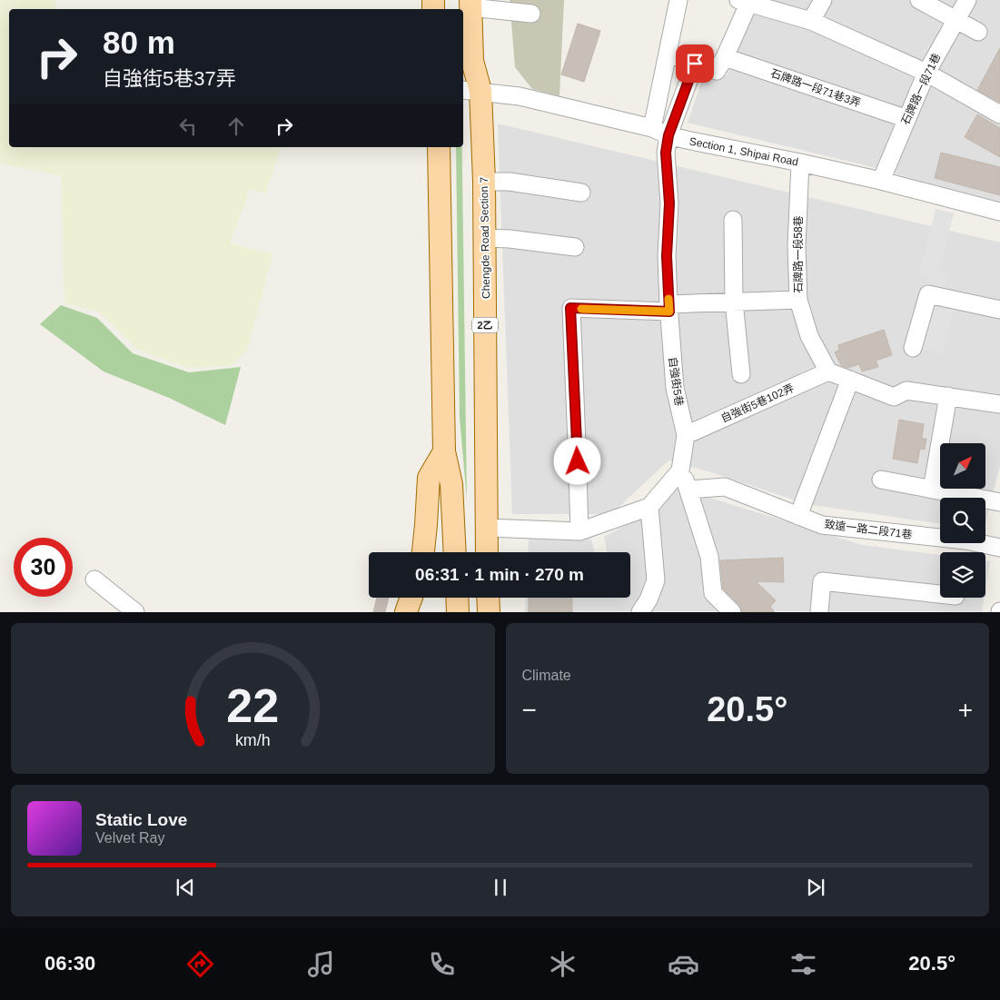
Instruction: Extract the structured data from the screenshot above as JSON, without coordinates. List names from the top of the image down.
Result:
{
  "streets": {
    "main road": ["Chengde Road Section 7", "2乙"],
    "street": [
      "石牌路一段71巷3弄",
      "石牌路一段71巷",
      "Section 1, Shipai Road",
      "石牌路一段58巷",
      "自強街5巷",
      "自強街5巷102弄",
      "致遠一路二段71巷"
    ]
  },
  "crossings": [
    ["石牌路一段71巷3弄", "石牌路一段71巷"],
    ["石牌路一段71巷", "Section 1, Shipai Road"],
    ["Section 1, Shipai Road", "Chengde Road Section 7"],
    ["Section 1, Shipai Road", "石牌路一段58巷"],
    ["Section 1, Shipai Road", "自強街5巷"],
    ["石牌路一段58巷", "自強街5巷102弄"],
    ["自強街5巷", "自強街5巷102弄"]
  ],
  "north": "top right",
  "page": {
    "turn": ["80 m", "自強街5巷37弄"],
    "limit": "30",
    "trip": "06:31 · 1 min · 270 m",
    "tile": "Climate",
    "heat": ["−", "20.5°", "+"],
    "song": ["Static Love", "Velvet Ray"],
    "tabs": ["06:30", "20.5°"],
    "gauge": ["22", "km/h"]
  }
}
